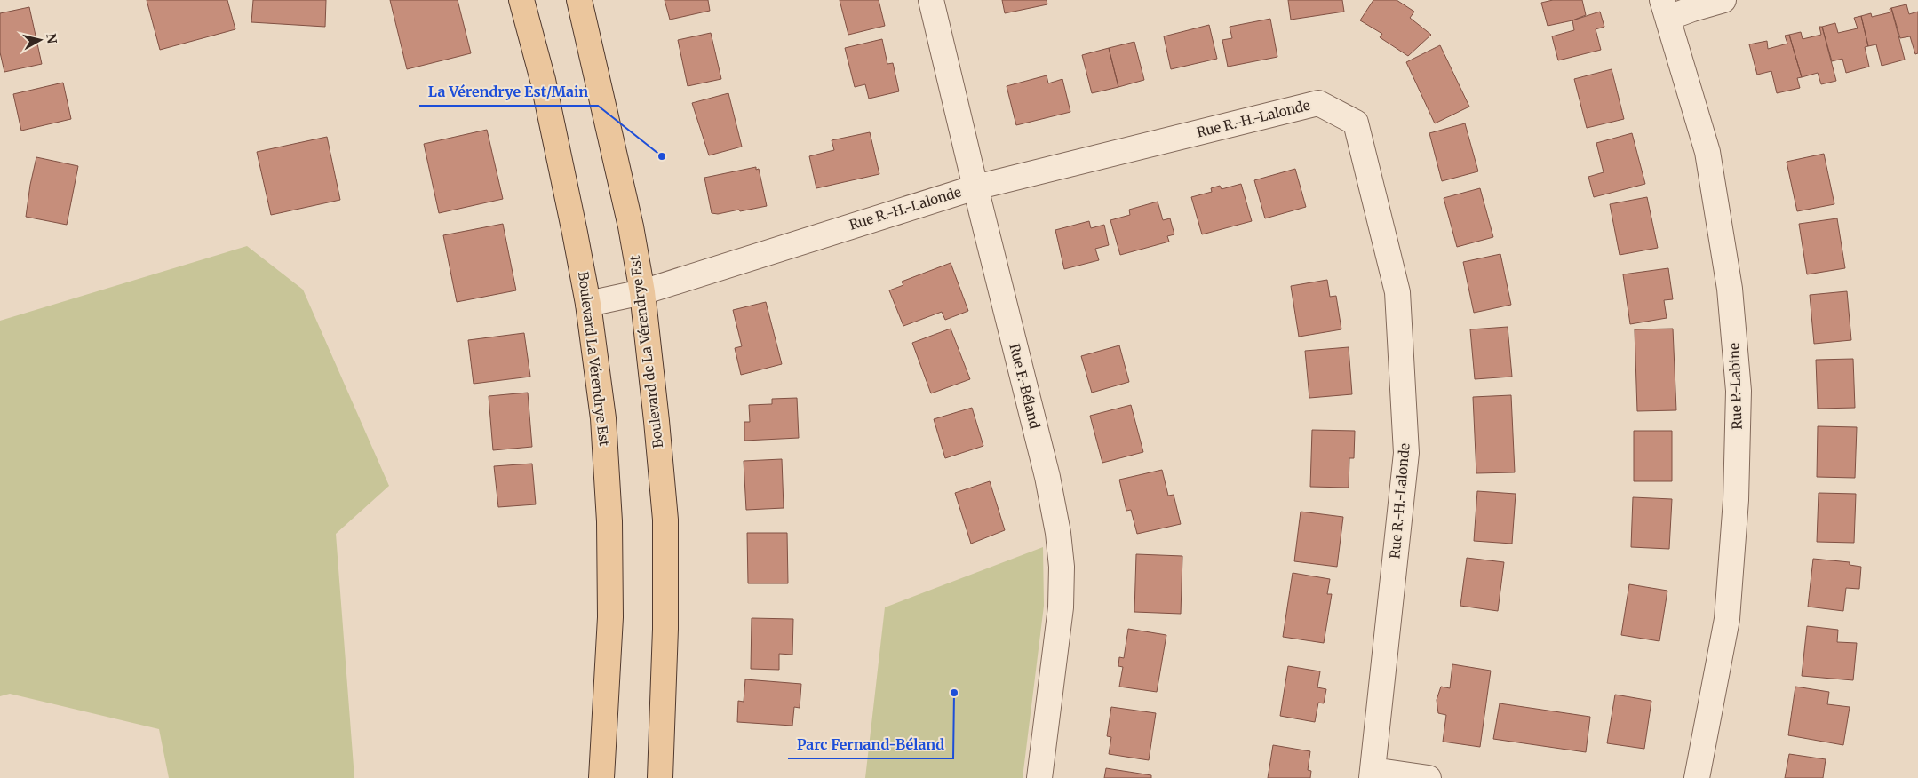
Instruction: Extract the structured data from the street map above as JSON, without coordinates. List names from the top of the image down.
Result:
{
  "streets": {
    "main road": ["Boulevard de La Vérendrye Est", "Boulevard La Vérendrye Est"],
    "street": ["Rue R.-H.-Lalonde", "Rue F.-Béland", "Rue P.-Labine"]
  },
  "crossings": [
    ["Rue R.-H.-Lalonde", "Boulevard de La Vérendrye Est"],
    ["Rue R.-H.-Lalonde", "Boulevard La Vérendrye Est"],
    ["Rue R.-H.-Lalonde", "Rue F.-Béland"]
  ],
  "places": ["La Vérendrye Est/Main", "Parc Fernand-Béland"],
  "north": "right"
}
